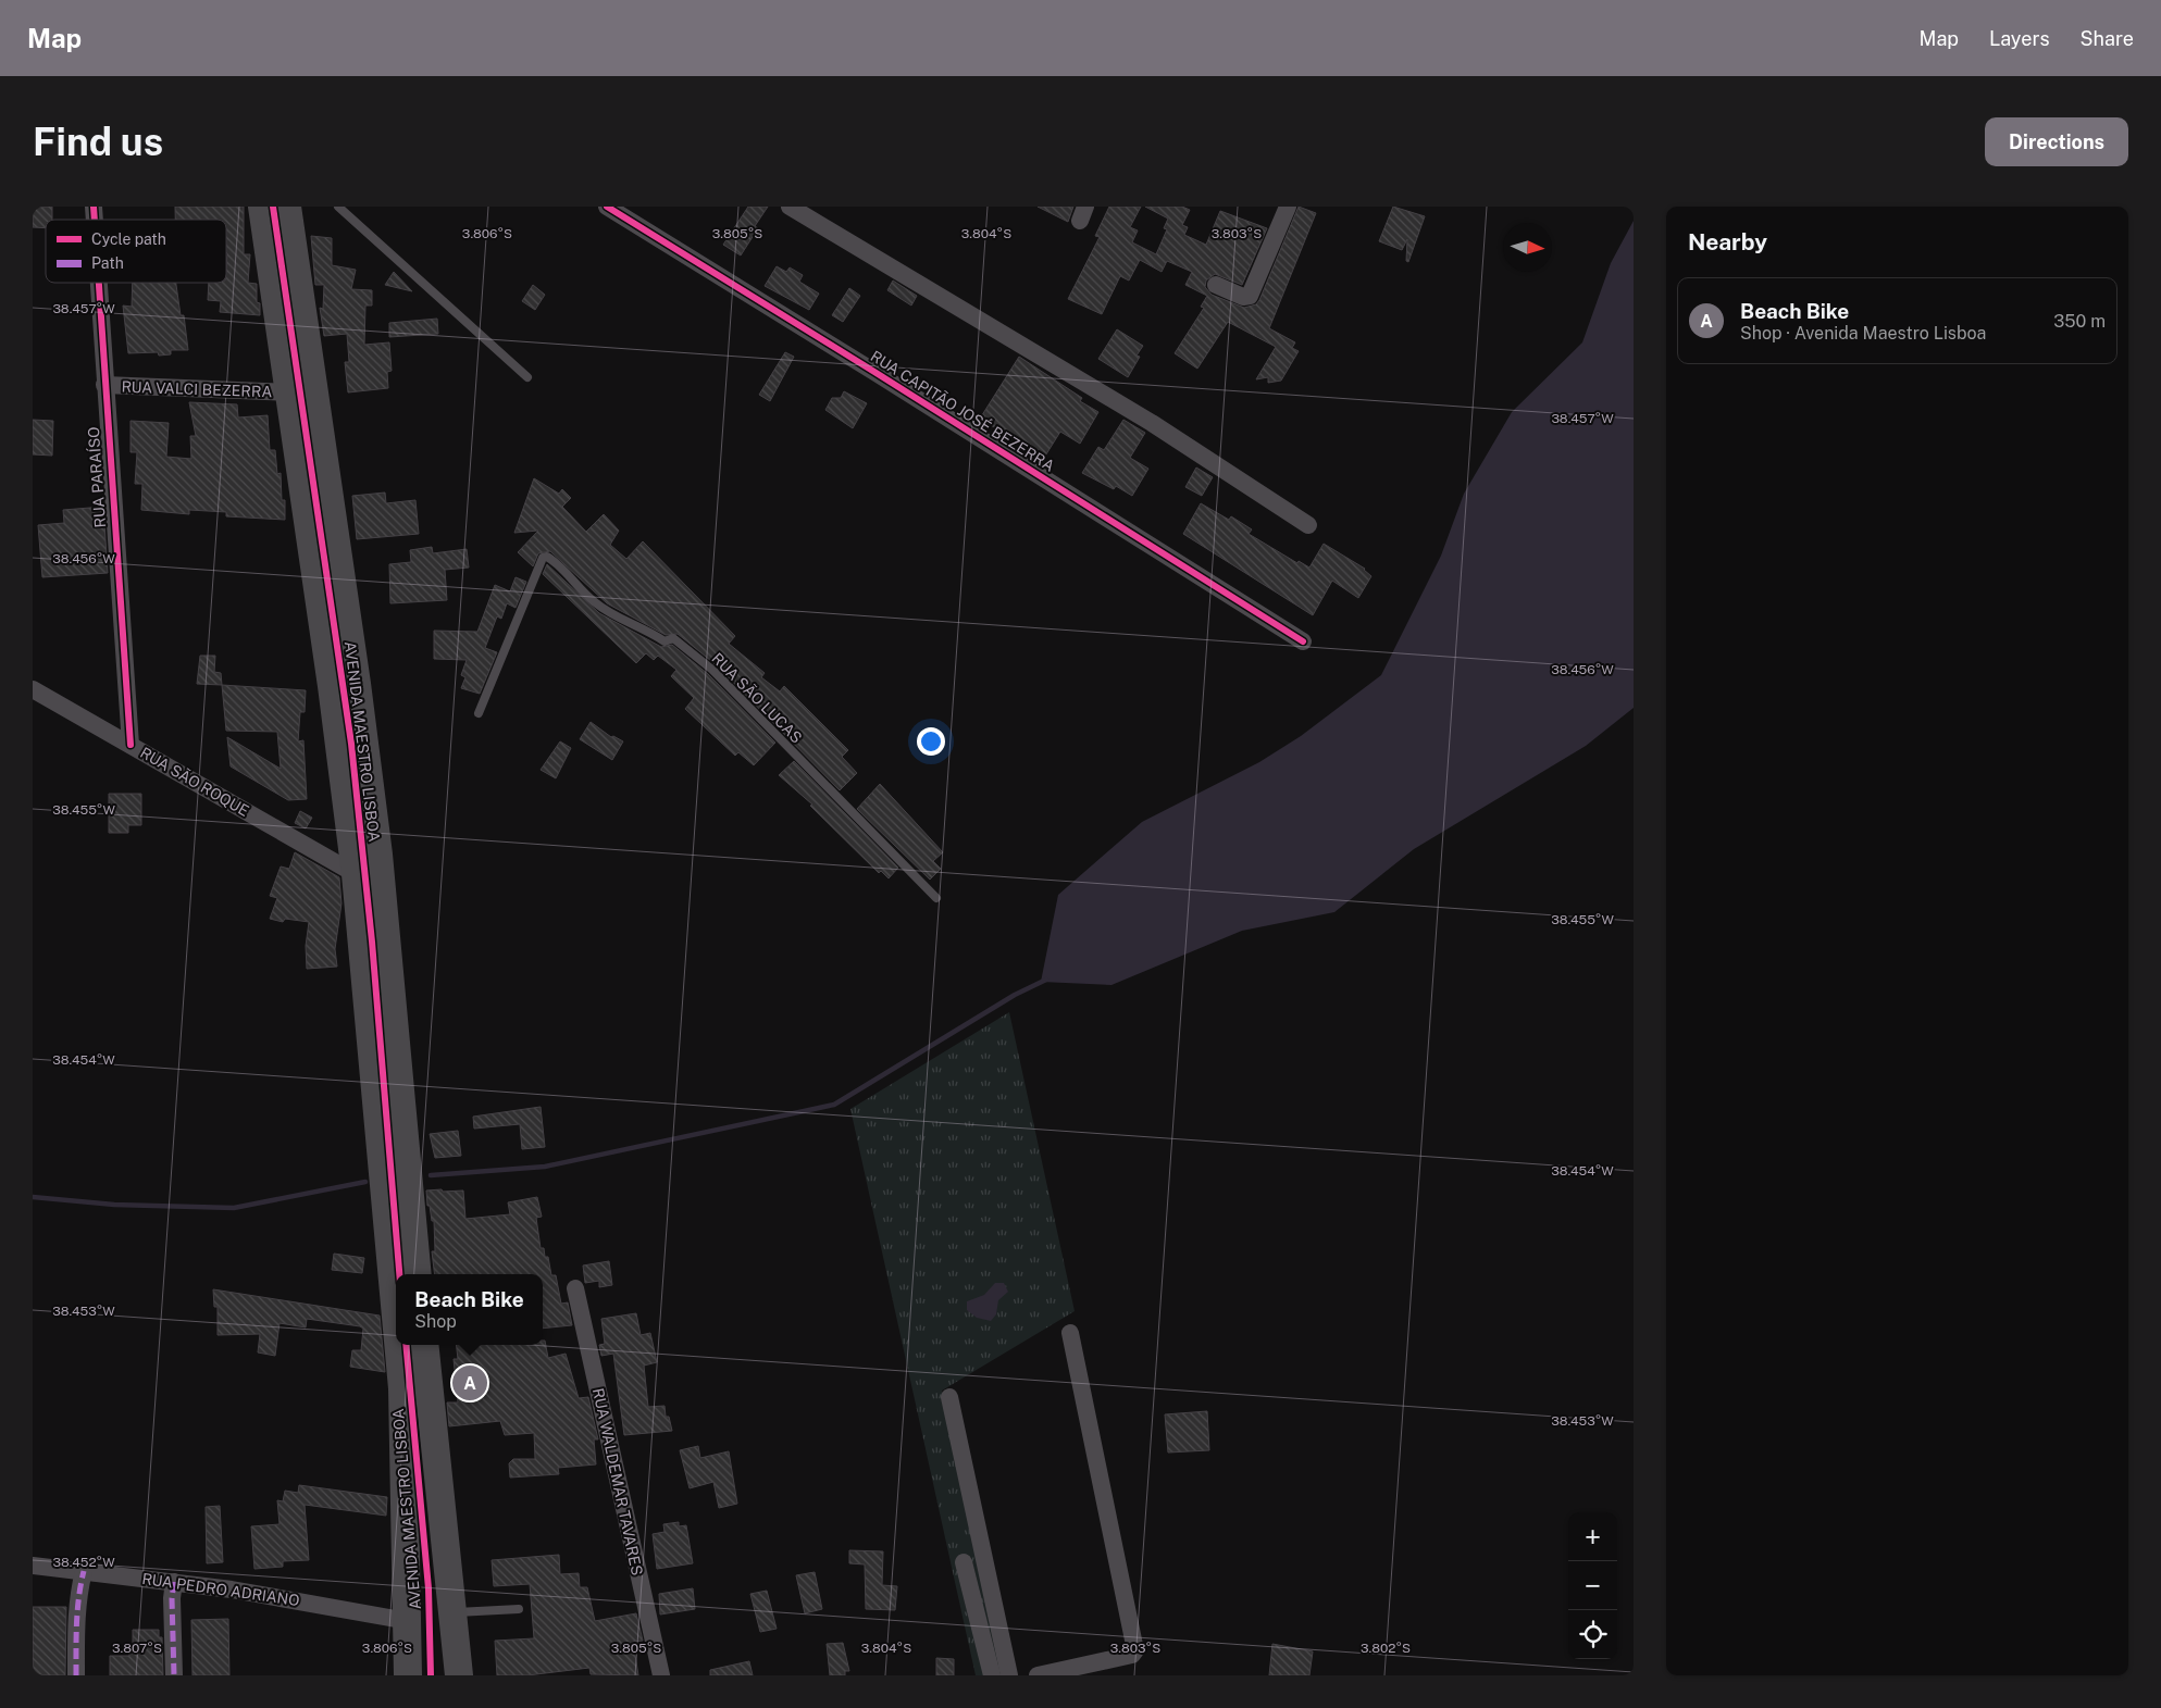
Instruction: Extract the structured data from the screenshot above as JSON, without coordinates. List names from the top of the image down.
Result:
{
  "streets": {
    "highway": ["AVENIDA MAESTRO LISBOA"],
    "street": [
      "RUA VALCI BEZERRA",
      "RUA CAPITÃO JOSÉ BEZERRA",
      "RUA PARAÍSO",
      "RUA SÃO ROQUE",
      "RUA WALDEMAR TAVARES",
      "RUA PEDRO ADRIANO"
    ],
    "lane": ["RUA SÃO LUCAS"]
  },
  "crossings": [
    ["RUA VALCI BEZERRA", "RUA PARAÍSO"],
    ["RUA VALCI BEZERRA", "AVENIDA MAESTRO LISBOA"],
    ["RUA PARAÍSO", "RUA SÃO ROQUE"],
    ["AVENIDA MAESTRO LISBOA", "RUA SÃO ROQUE"],
    ["AVENIDA MAESTRO LISBOA", "RUA PEDRO ADRIANO"]
  ],
  "legend": ["Cycle path", "Path"],
  "north": "right",
  "page": {
    "header": "Map",
    "nav": ["Map", "Layers", "Share"],
    "buttons": "Directions",
    "title": "Find us",
    "heading": "Nearby",
    "list": [
      {
        "mark": "A",
        "name": "Beach Bike",
        "note": "Shop · Avenida Maestro Lisboa",
        "value": "350 m"
      }
    ],
    "popup": ["Beach Bike", "Shop"],
    "pins": "A",
    "map_buttons": ["+", "−"]
  },
  "coordinates": [
    "3.806°S",
    "3.805°S",
    "3.804°S",
    "3.803°S",
    "38.457°W",
    "38.456°W",
    "38.455°W",
    "38.454°W",
    "38.453°W",
    "38.452°W",
    "3.807°S",
    "3.802°S"
  ]
}
